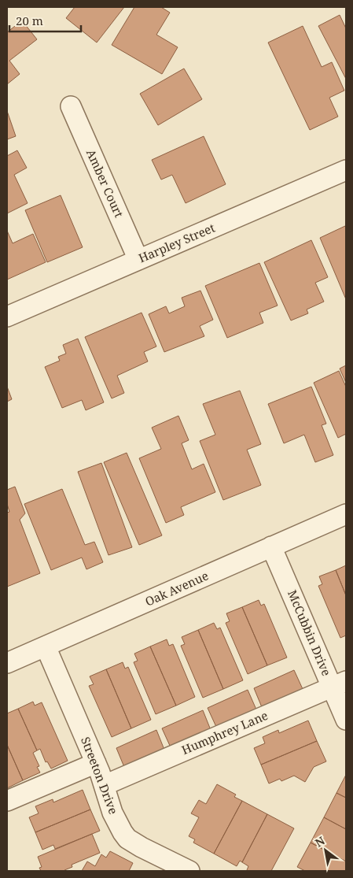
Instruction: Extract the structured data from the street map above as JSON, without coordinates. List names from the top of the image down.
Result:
{
  "streets": {
    "street": [
      "Amber Court",
      "Harpley Street",
      "Oak Avenue",
      "McCubbin Drive",
      "Humphrey Lane",
      "Streeton Drive"
    ]
  },
  "crossings": [
    ["Amber Court", "Harpley Street"],
    ["Oak Avenue", "McCubbin Drive"],
    ["Oak Avenue", "Streeton Drive"],
    ["McCubbin Drive", "Humphrey Lane"],
    ["Humphrey Lane", "Streeton Drive"]
  ],
  "scale_bar": "20 m",
  "north": "top left"
}
